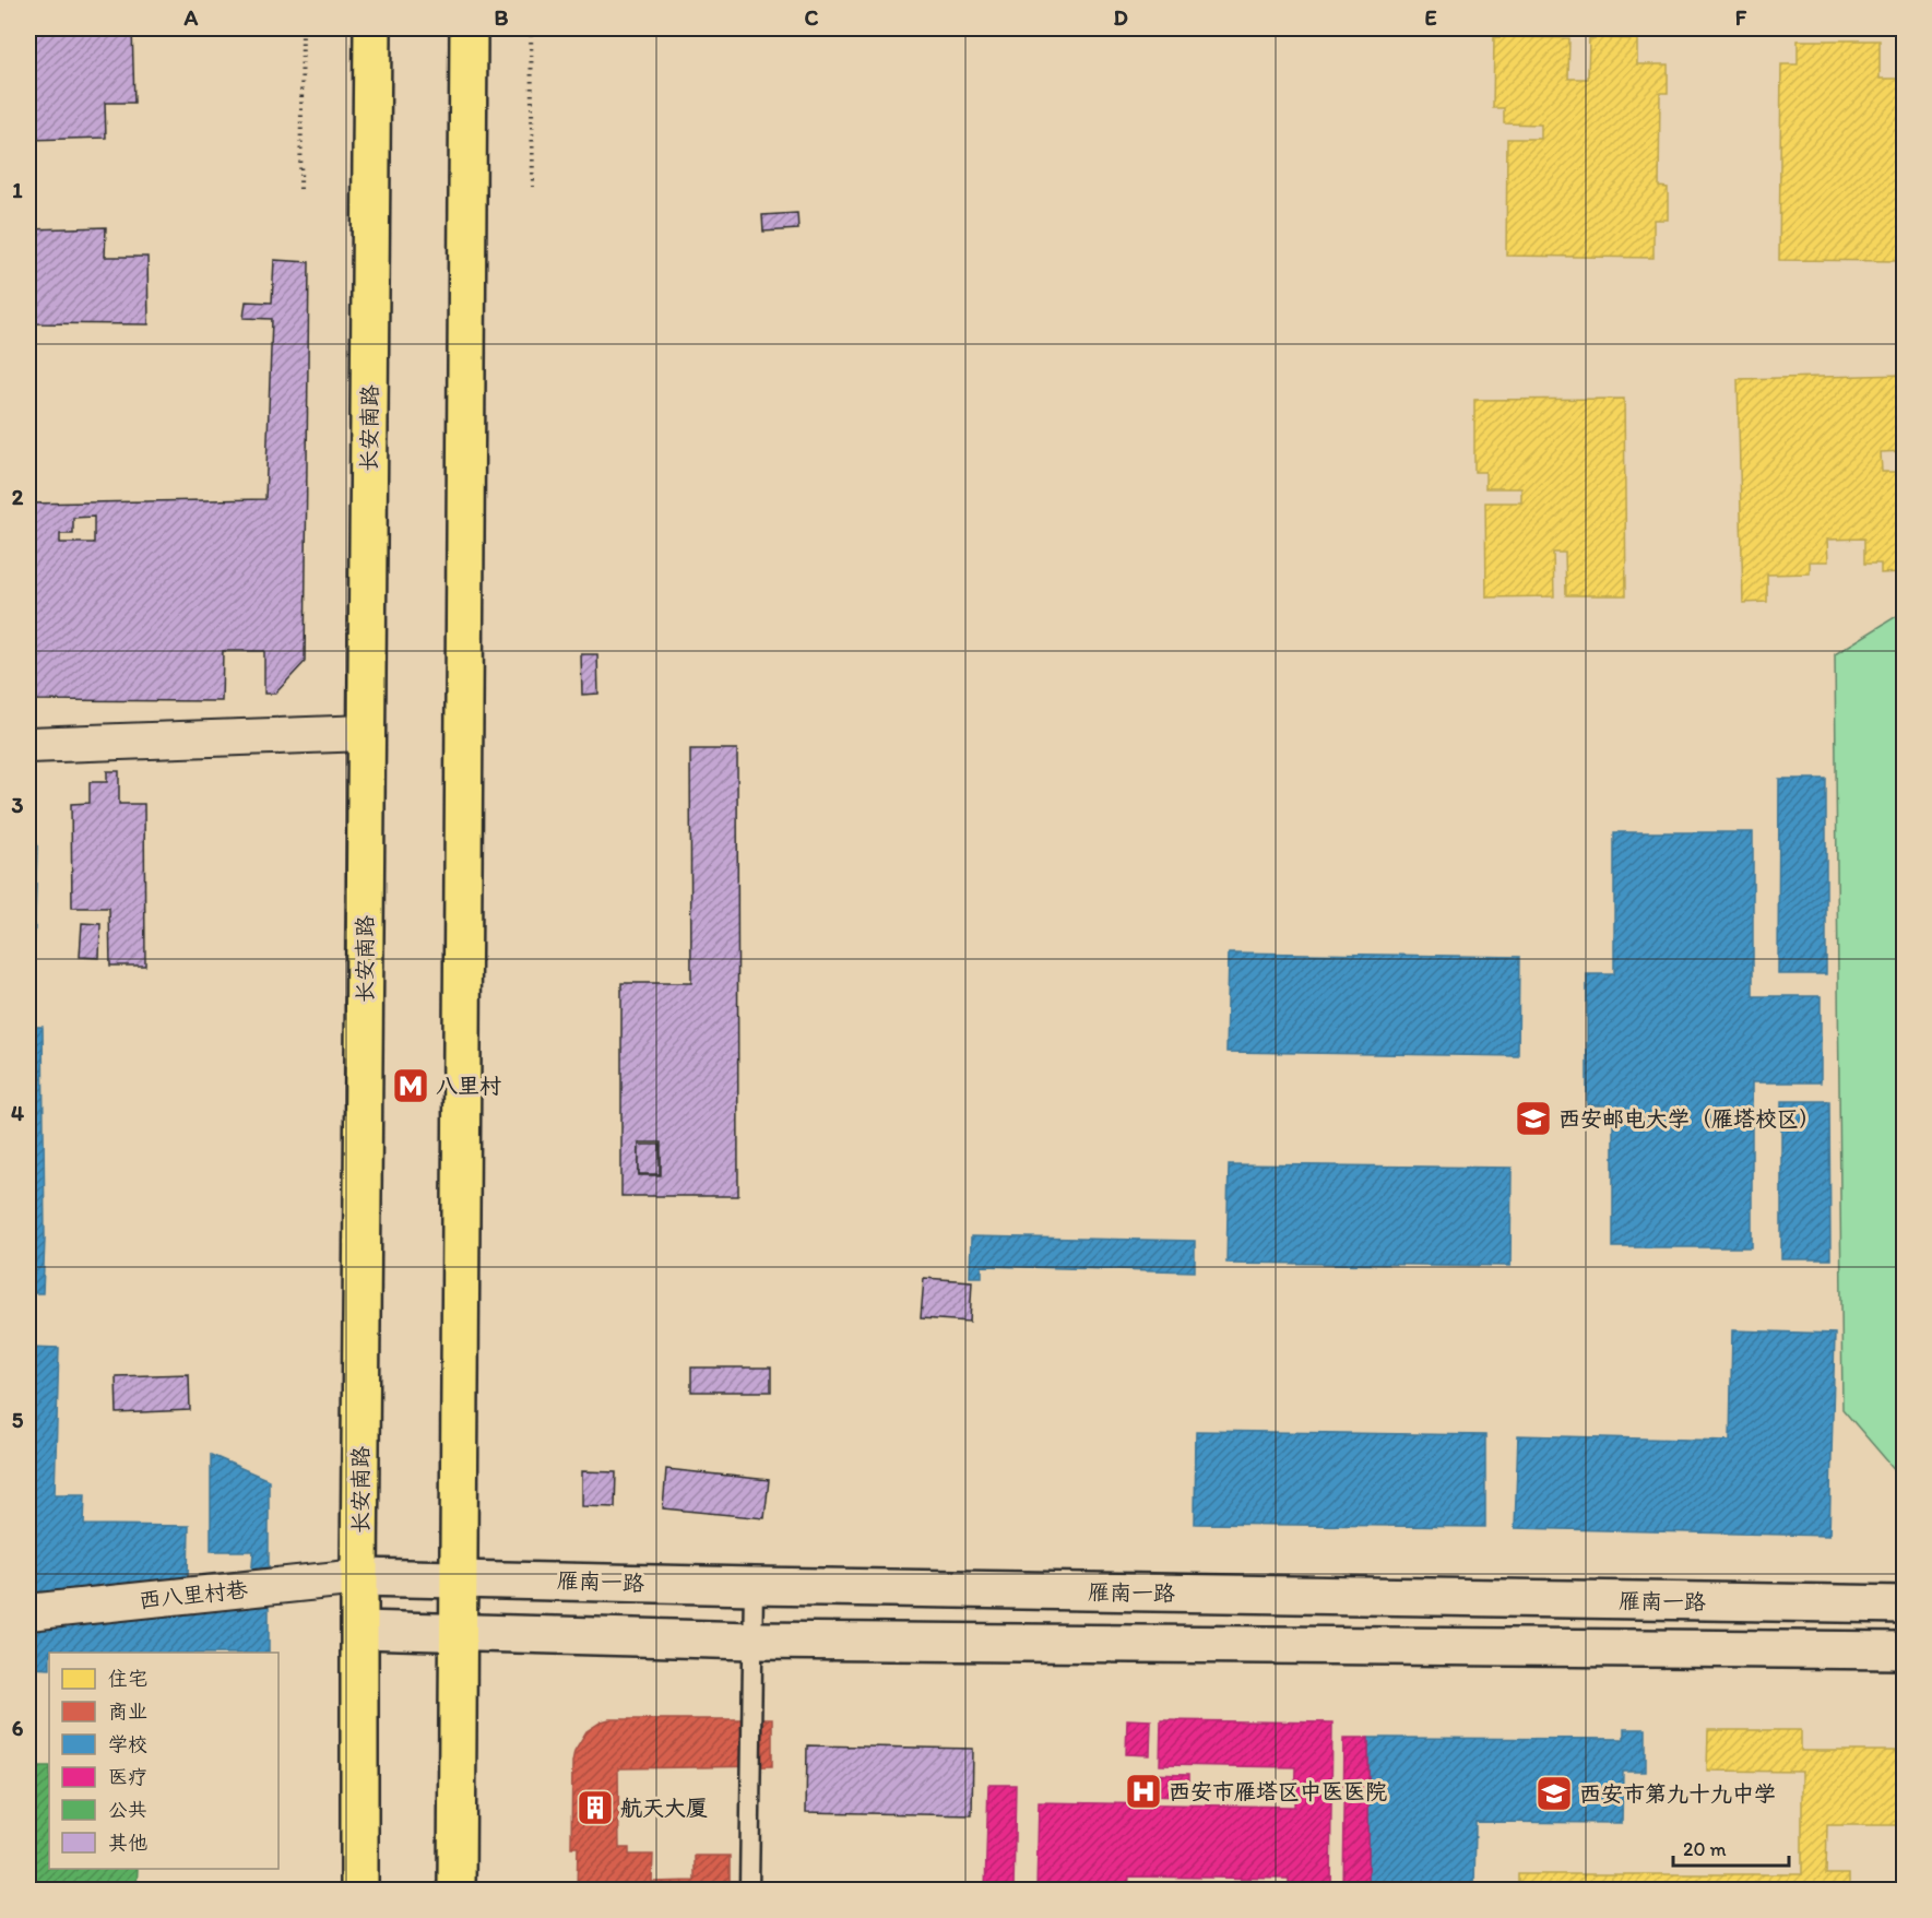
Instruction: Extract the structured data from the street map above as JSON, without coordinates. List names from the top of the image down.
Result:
{
  "streets": {
    "main road": ["长安南路", "雁南一路"],
    "street": ["西八里村巷"]
  },
  "crossings": [
    ["长安南路", "雁南一路"],
    ["长安南路", "西八里村巷"],
    ["雁南一路", "西八里村巷"]
  ],
  "places": {
    "metro station": ["八里村"],
    "school or university": ["西安邮电大学（雁塔校区）", "西安市第九十九中学"],
    "hospital": ["西安市雁塔区中医医院"],
    "building": ["航天大厦"]
  },
  "legend": [
    "住宅",
    "商业",
    "学校",
    "医疗",
    "公共",
    "其他"
  ],
  "scale_bar": "20 m",
  "grid": {
    "columns": [
      "A",
      "B",
      "C",
      "D",
      "E",
      "F"
    ],
    "rows": [
      "1",
      "2",
      "3",
      "4",
      "5",
      "6"
    ]
  }
}
